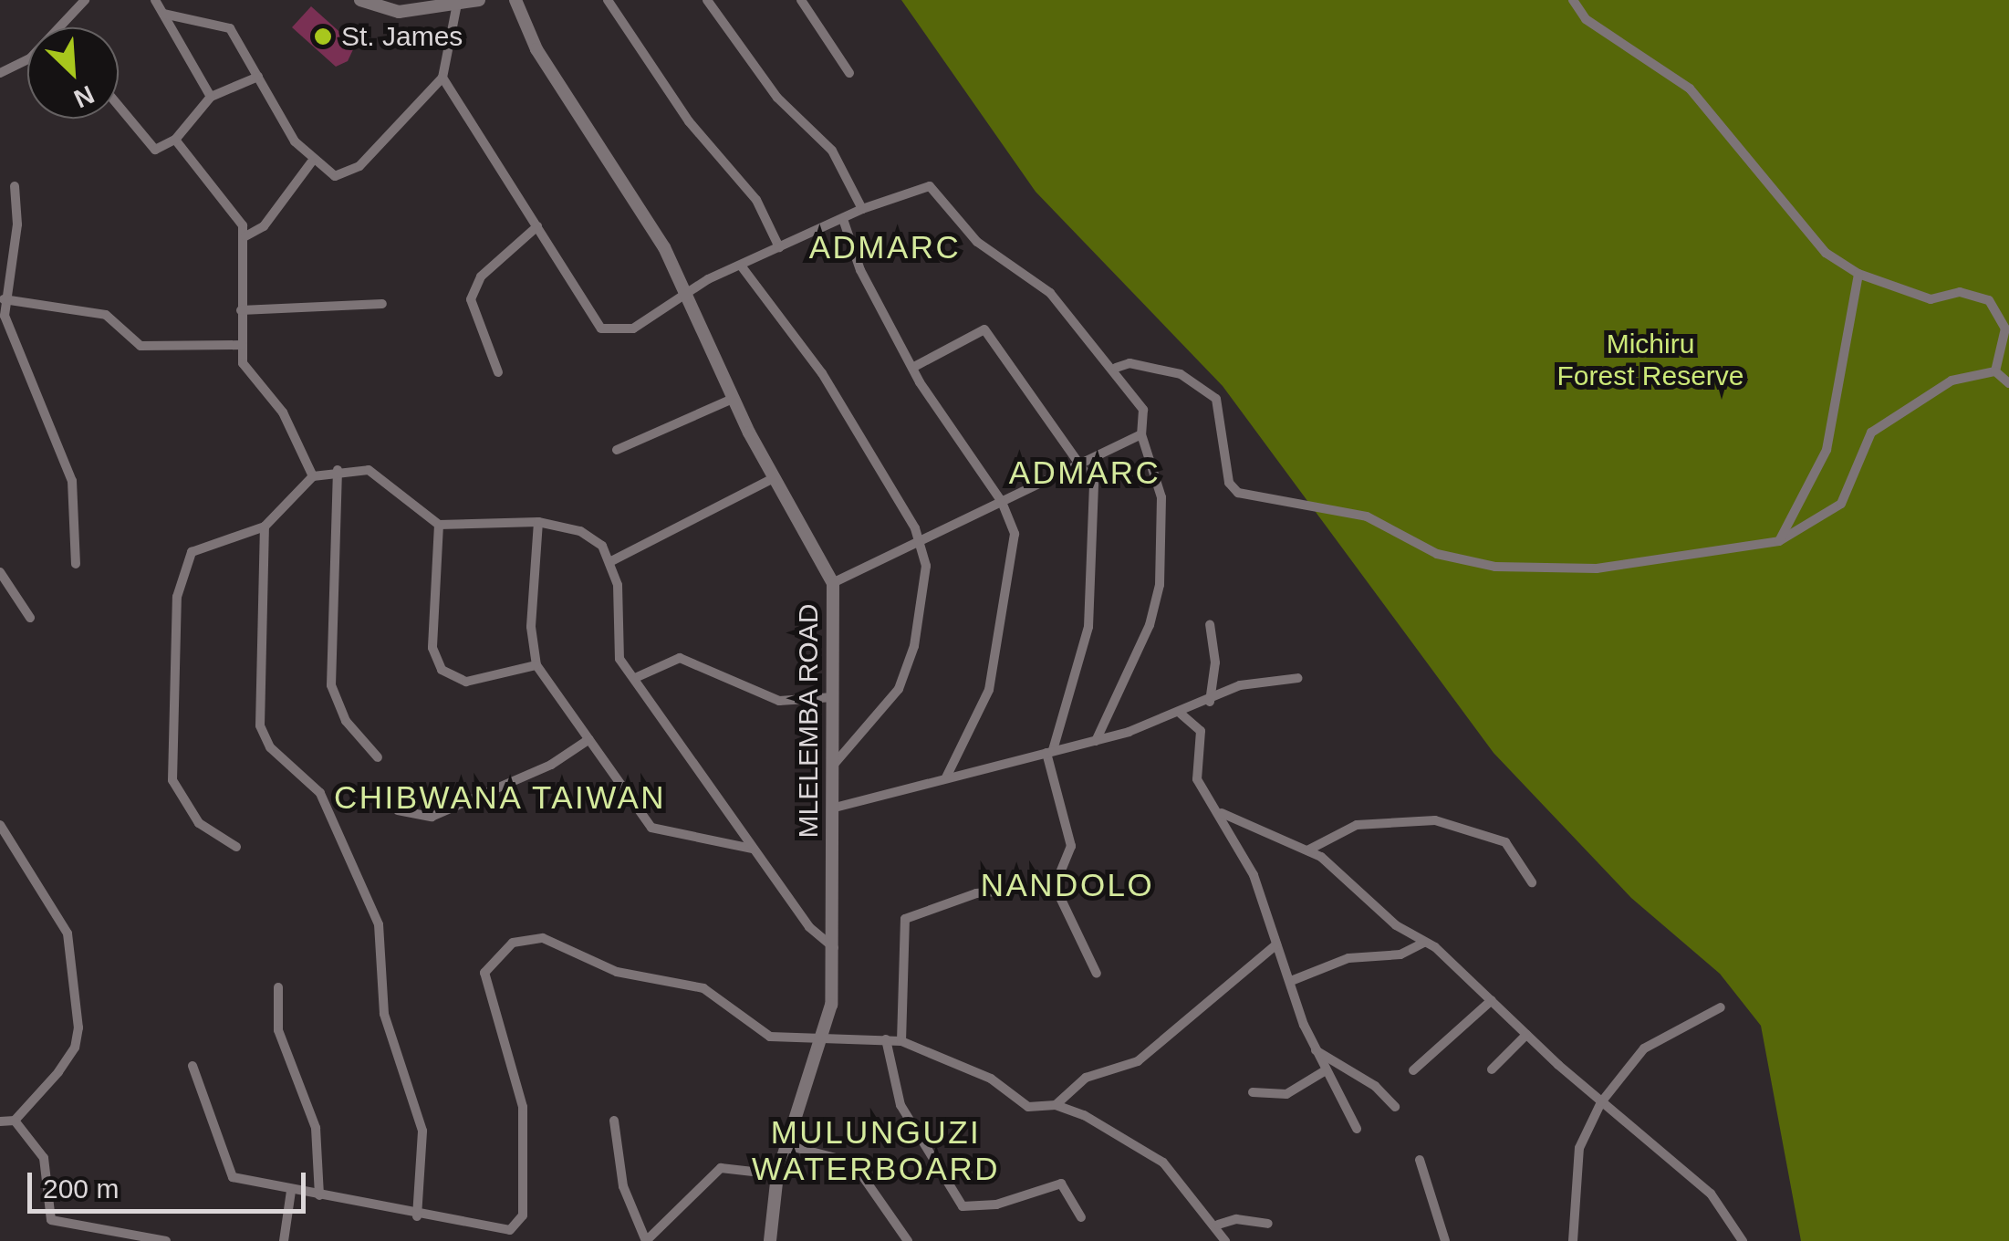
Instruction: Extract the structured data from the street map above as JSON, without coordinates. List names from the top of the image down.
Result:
{
  "streets": {
    "street": ["MLELEMBA ROAD"]
  },
  "districts": [
    "ADMARC",
    "ADMARC",
    "CHIBWANA TAIWAN",
    "NANDOLO",
    "MULUNGUZI WATERBOARD"
  ],
  "parks": ["Michiru Forest Reserve"],
  "places": ["St. James"],
  "scale_bar": "200 m",
  "north": "bottom right"
}
